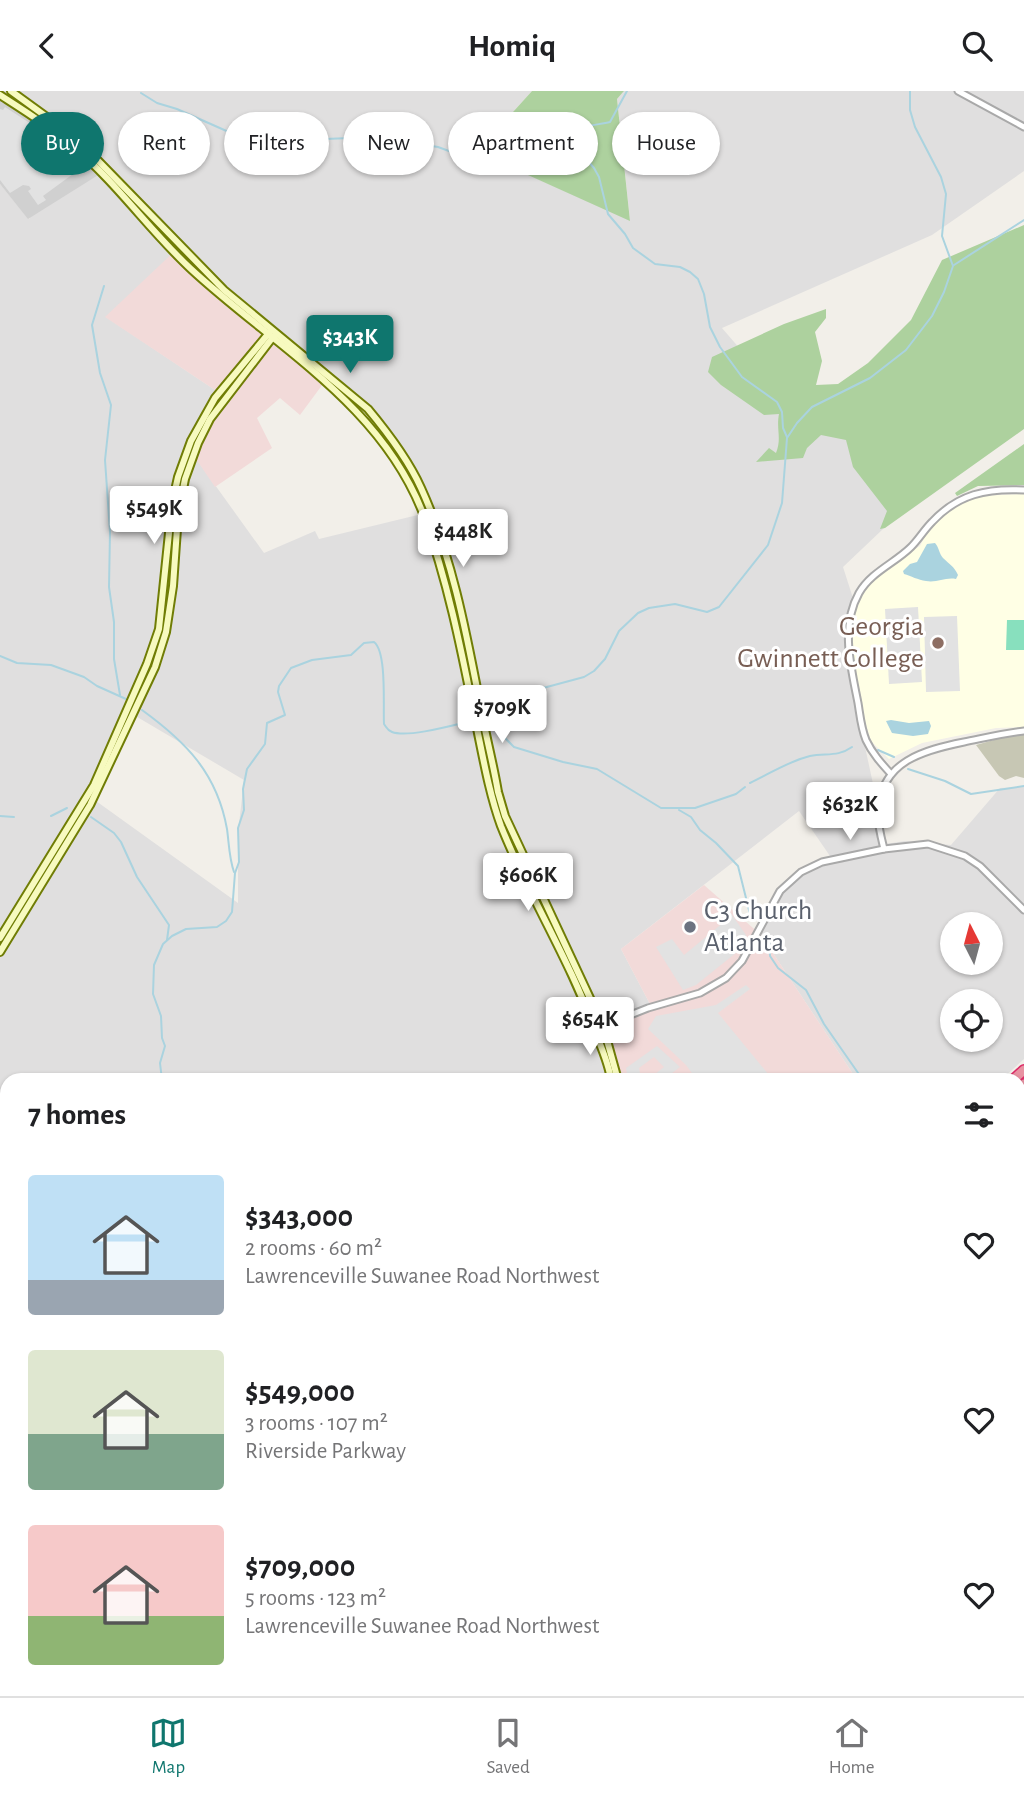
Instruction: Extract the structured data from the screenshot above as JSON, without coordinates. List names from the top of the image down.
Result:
{
  "places": ["Georgia Gwinnett College", "C3 Church Atlanta"],
  "north": "top",
  "page": {
    "header": "Homiq",
    "chip": [
      "Buy",
      "Rent",
      "Filters",
      "New",
      "Apartment",
      "House"
    ],
    "price": [
      "$343K",
      "$549K",
      "$448K",
      "$709K",
      "$632K",
      "$606K",
      "$654K"
    ],
    "heading": "7 homes",
    "list": [
      {
        "name": "$343,000",
        "note": "2 rooms · 60 m² · Lawrenceville Suwanee Road Northwest"
      },
      {
        "name": "$549,000",
        "note": "3 rooms · 107 m² · Riverside Parkway"
      },
      {
        "name": "$709,000",
        "note": "5 rooms · 123 m² · Lawrenceville Suwanee Road Northwest"
      }
    ],
    "tabs": ["Map", "Saved", "Home"]
  }
}
